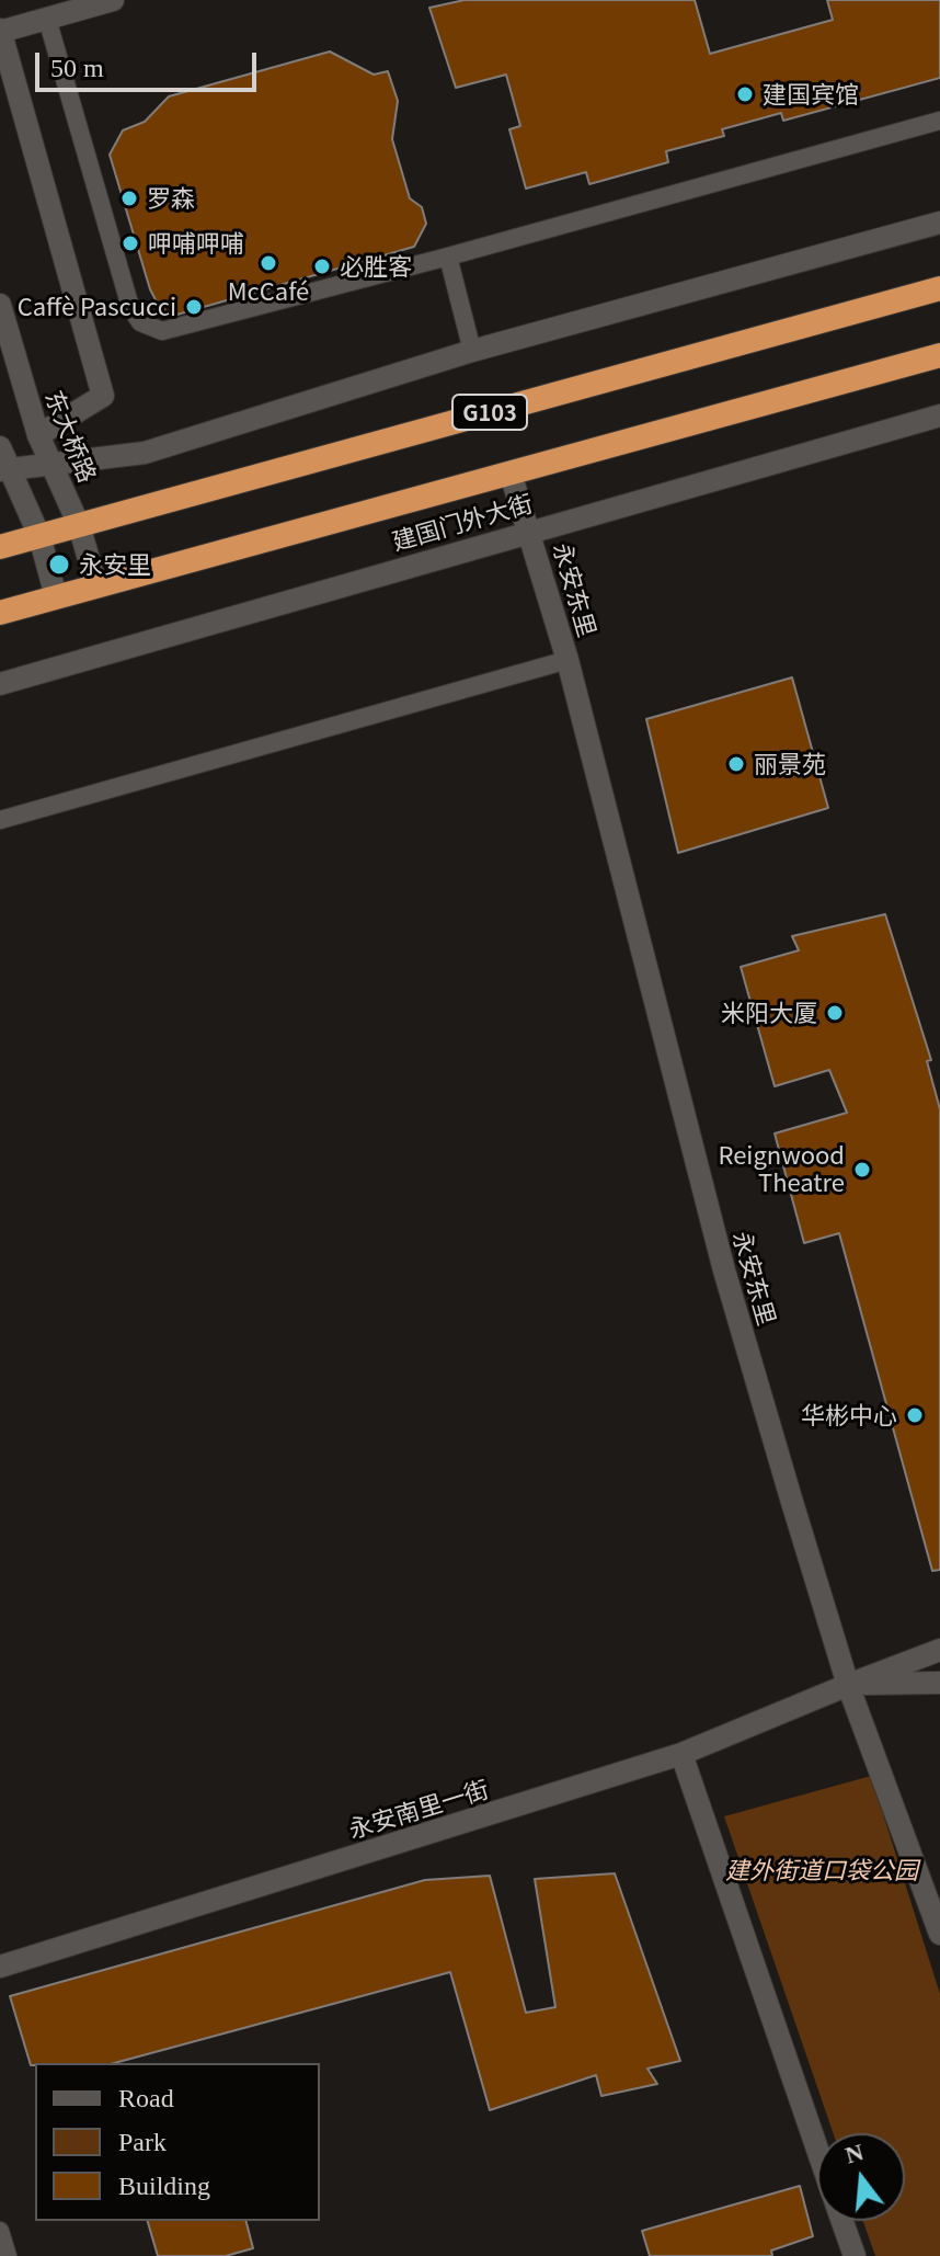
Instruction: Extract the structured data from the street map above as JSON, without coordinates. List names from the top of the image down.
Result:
{
  "streets": {
    "highway": ["G103", "建国门外大街"],
    "street": ["东大桥路", "永安东里", "永安南里一街"]
  },
  "crossings": [
    ["G103", "东大桥路"],
    ["东大桥路", "建国门外大街"],
    ["建国门外大街", "永安东里"],
    ["永安东里", "永安南里一街"]
  ],
  "parks": ["建外街道口袋公园"],
  "places": [
    "建国宾馆",
    "罗森",
    "呷哺呷哺",
    "McCafé",
    "必胜客",
    "Caffè Pascucci",
    "永安里",
    "丽景苑",
    "米阳大厦",
    "Reignwood Theatre",
    "华彬中心"
  ],
  "legend": ["Road", "Park", "Building"],
  "scale_bar": "50 m",
  "north": "top"
}
